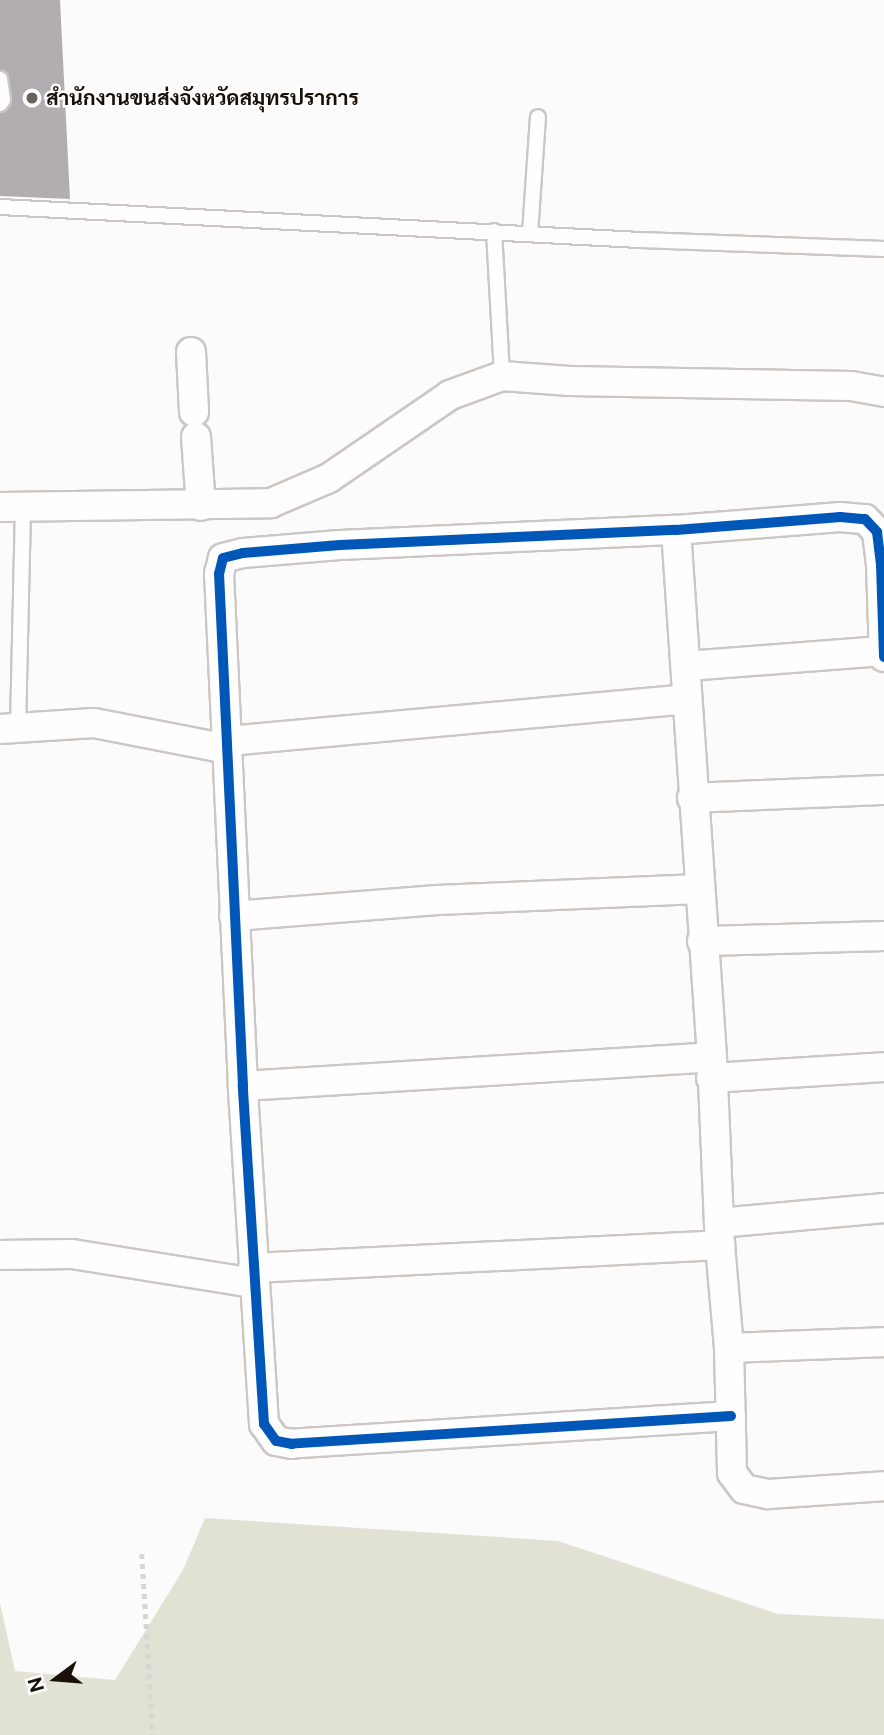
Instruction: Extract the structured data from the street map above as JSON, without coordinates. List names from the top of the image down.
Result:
{
  "places": ["สำนักงานขนส่งจังหวัดสมุทรปราการ"],
  "north": "left"
}
